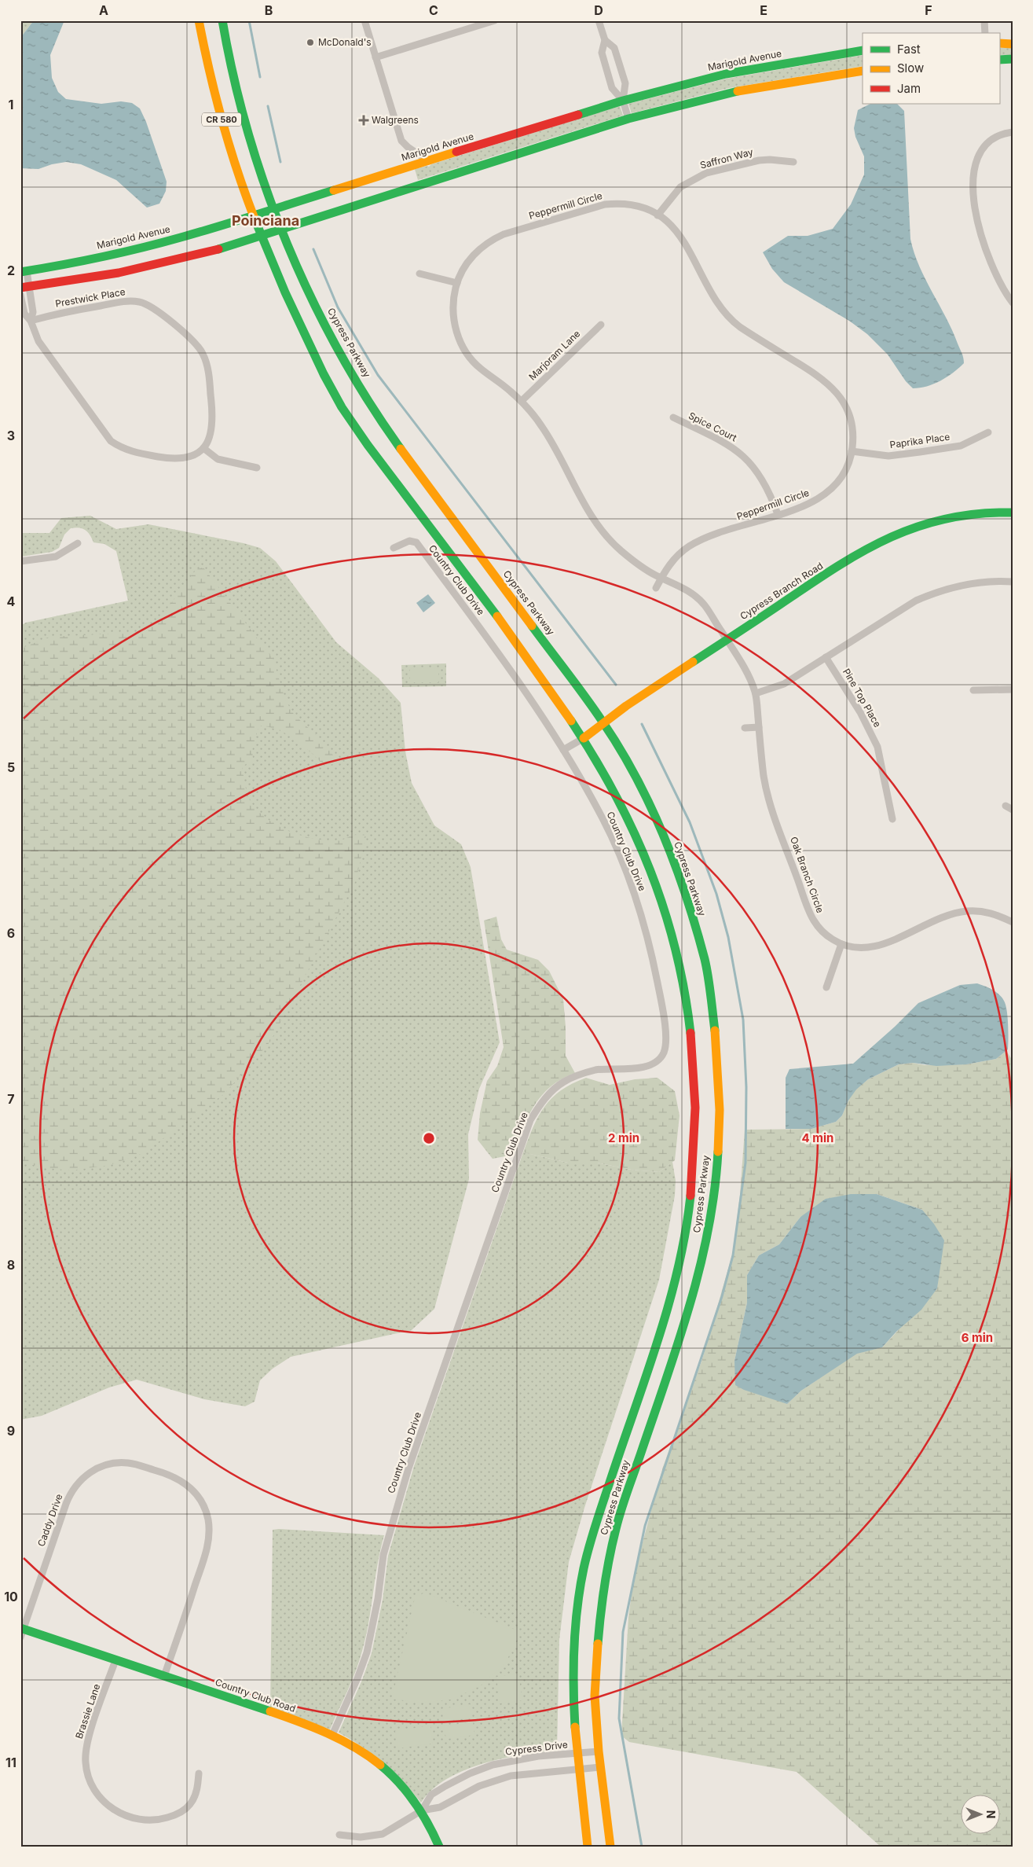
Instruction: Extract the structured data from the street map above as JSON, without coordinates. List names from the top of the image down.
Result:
{
  "streets": {
    "main road": [
      "Marigold Avenue",
      "CR 580",
      "Cypress Parkway",
      "Cypress Branch Road",
      "Country Club Road"
    ],
    "street": [
      "Saffron Way",
      "Peppermill Circle",
      "Prestwick Place",
      "Marjoram Lane",
      "Spice Court",
      "Paprika Place",
      "Country Club Drive",
      "Pine Top Place",
      "Oak Branch Circle",
      "Caddy Drive",
      "Brassie Lane",
      "Cypress Drive"
    ]
  },
  "crossings": [
    ["Marigold Avenue", "Cypress Parkway"],
    ["Saffron Way", "Peppermill Circle"],
    ["Peppermill Circle", "Marjoram Lane"],
    ["Peppermill Circle", "Spice Court"],
    ["Peppermill Circle", "Paprika Place"],
    ["Peppermill Circle", "Cypress Branch Road"],
    ["Peppermill Circle", "Oak Branch Circle"],
    ["Cypress Parkway", "Cypress Branch Road"],
    ["Cypress Parkway", "Cypress Drive"],
    ["Country Club Drive", "Country Club Road"],
    ["Cypress Branch Road", "Oak Branch Circle"],
    ["Caddy Drive", "Country Club Road"],
    ["Country Club Road", "Brassie Lane"],
    ["Country Club Road", "Cypress Drive"]
  ],
  "districts": ["Poinciana"],
  "places": {
    "other": ["McDonald's"],
    "health": ["Walgreens"]
  },
  "legend": ["Fast", "Slow", "Jam"],
  "north": "right",
  "grid": {
    "columns": [
      "A",
      "B",
      "C",
      "D",
      "E",
      "F"
    ],
    "rows": [
      "1",
      "2",
      "3",
      "4",
      "5",
      "6",
      "7",
      "8",
      "9",
      "10",
      "11"
    ]
  },
  "rings": ["2 min", "4 min", "6 min"]
}
